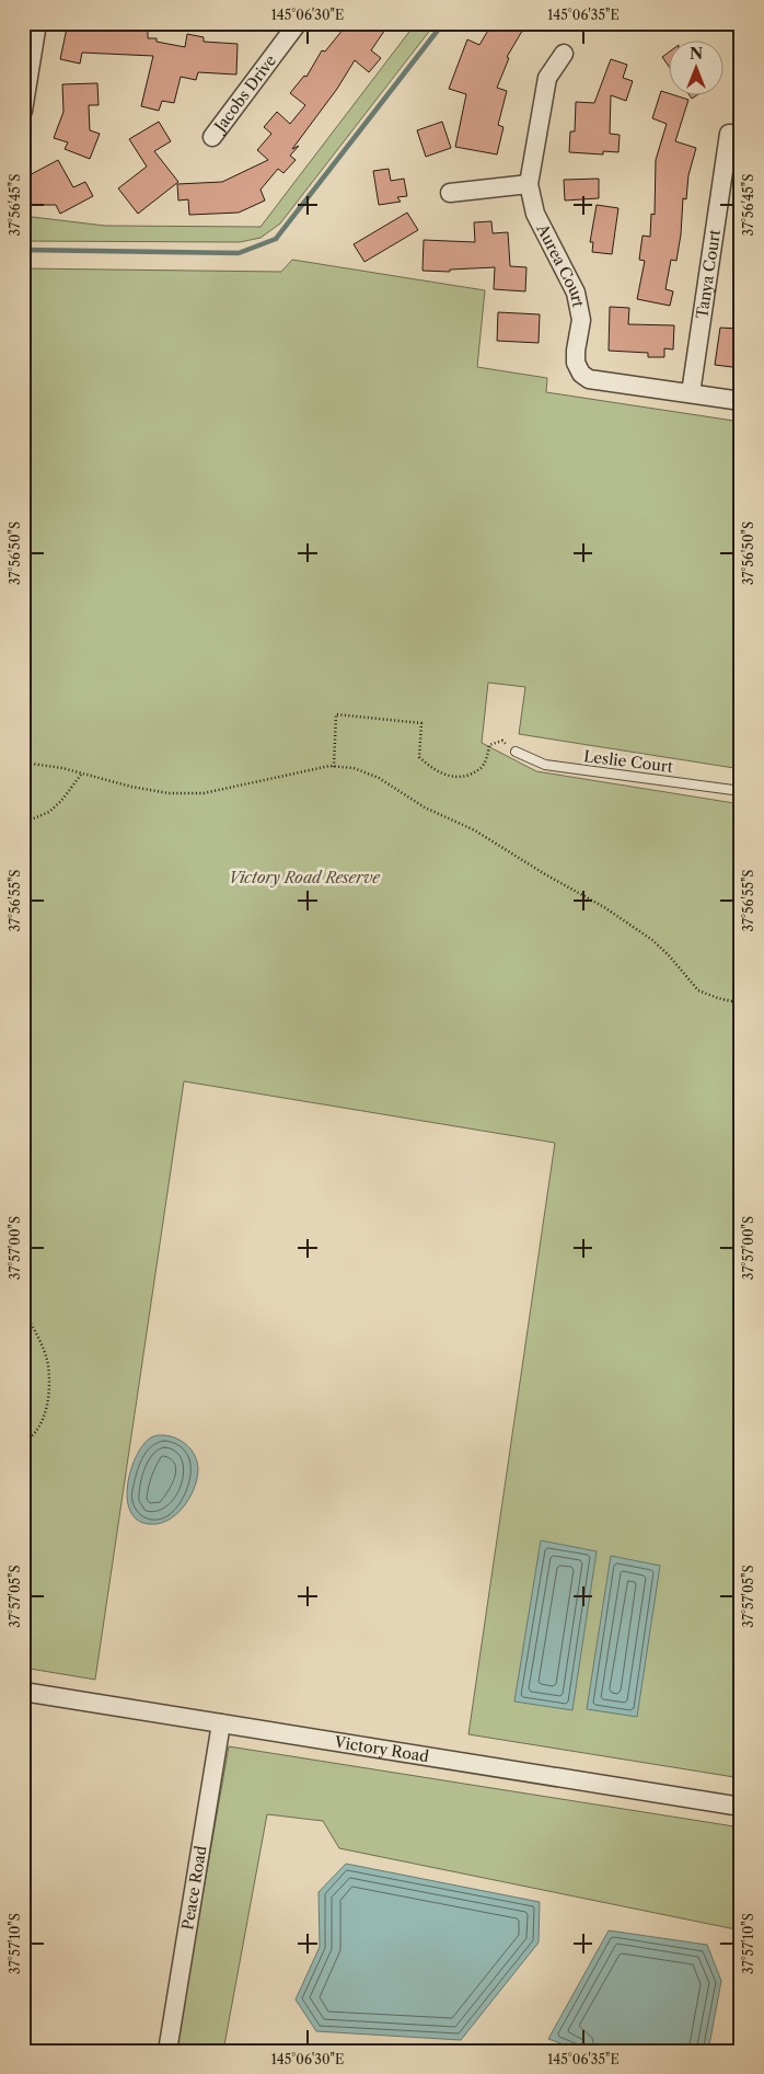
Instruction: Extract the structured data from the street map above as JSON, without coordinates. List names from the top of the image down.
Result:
{
  "streets": {
    "street": [
      "Jacobs Drive",
      "Aurea Court",
      "Tanya Court",
      "Victory Road",
      "Peace Road"
    ],
    "lane": ["Leslie Court"]
  },
  "crossings": [
    ["Aurea Court", "Tanya Court"],
    ["Victory Road", "Peace Road"]
  ],
  "parks": ["Victory Road Reserve"],
  "north": "top",
  "coordinates": [
    "145°06'30\"E",
    "145°06'35\"E",
    "37°56'45\"S",
    "37°56'50\"S",
    "37°56'55\"S",
    "37°57'00\"S",
    "37°57'05\"S",
    "37°57'10\"S"
  ]
}
